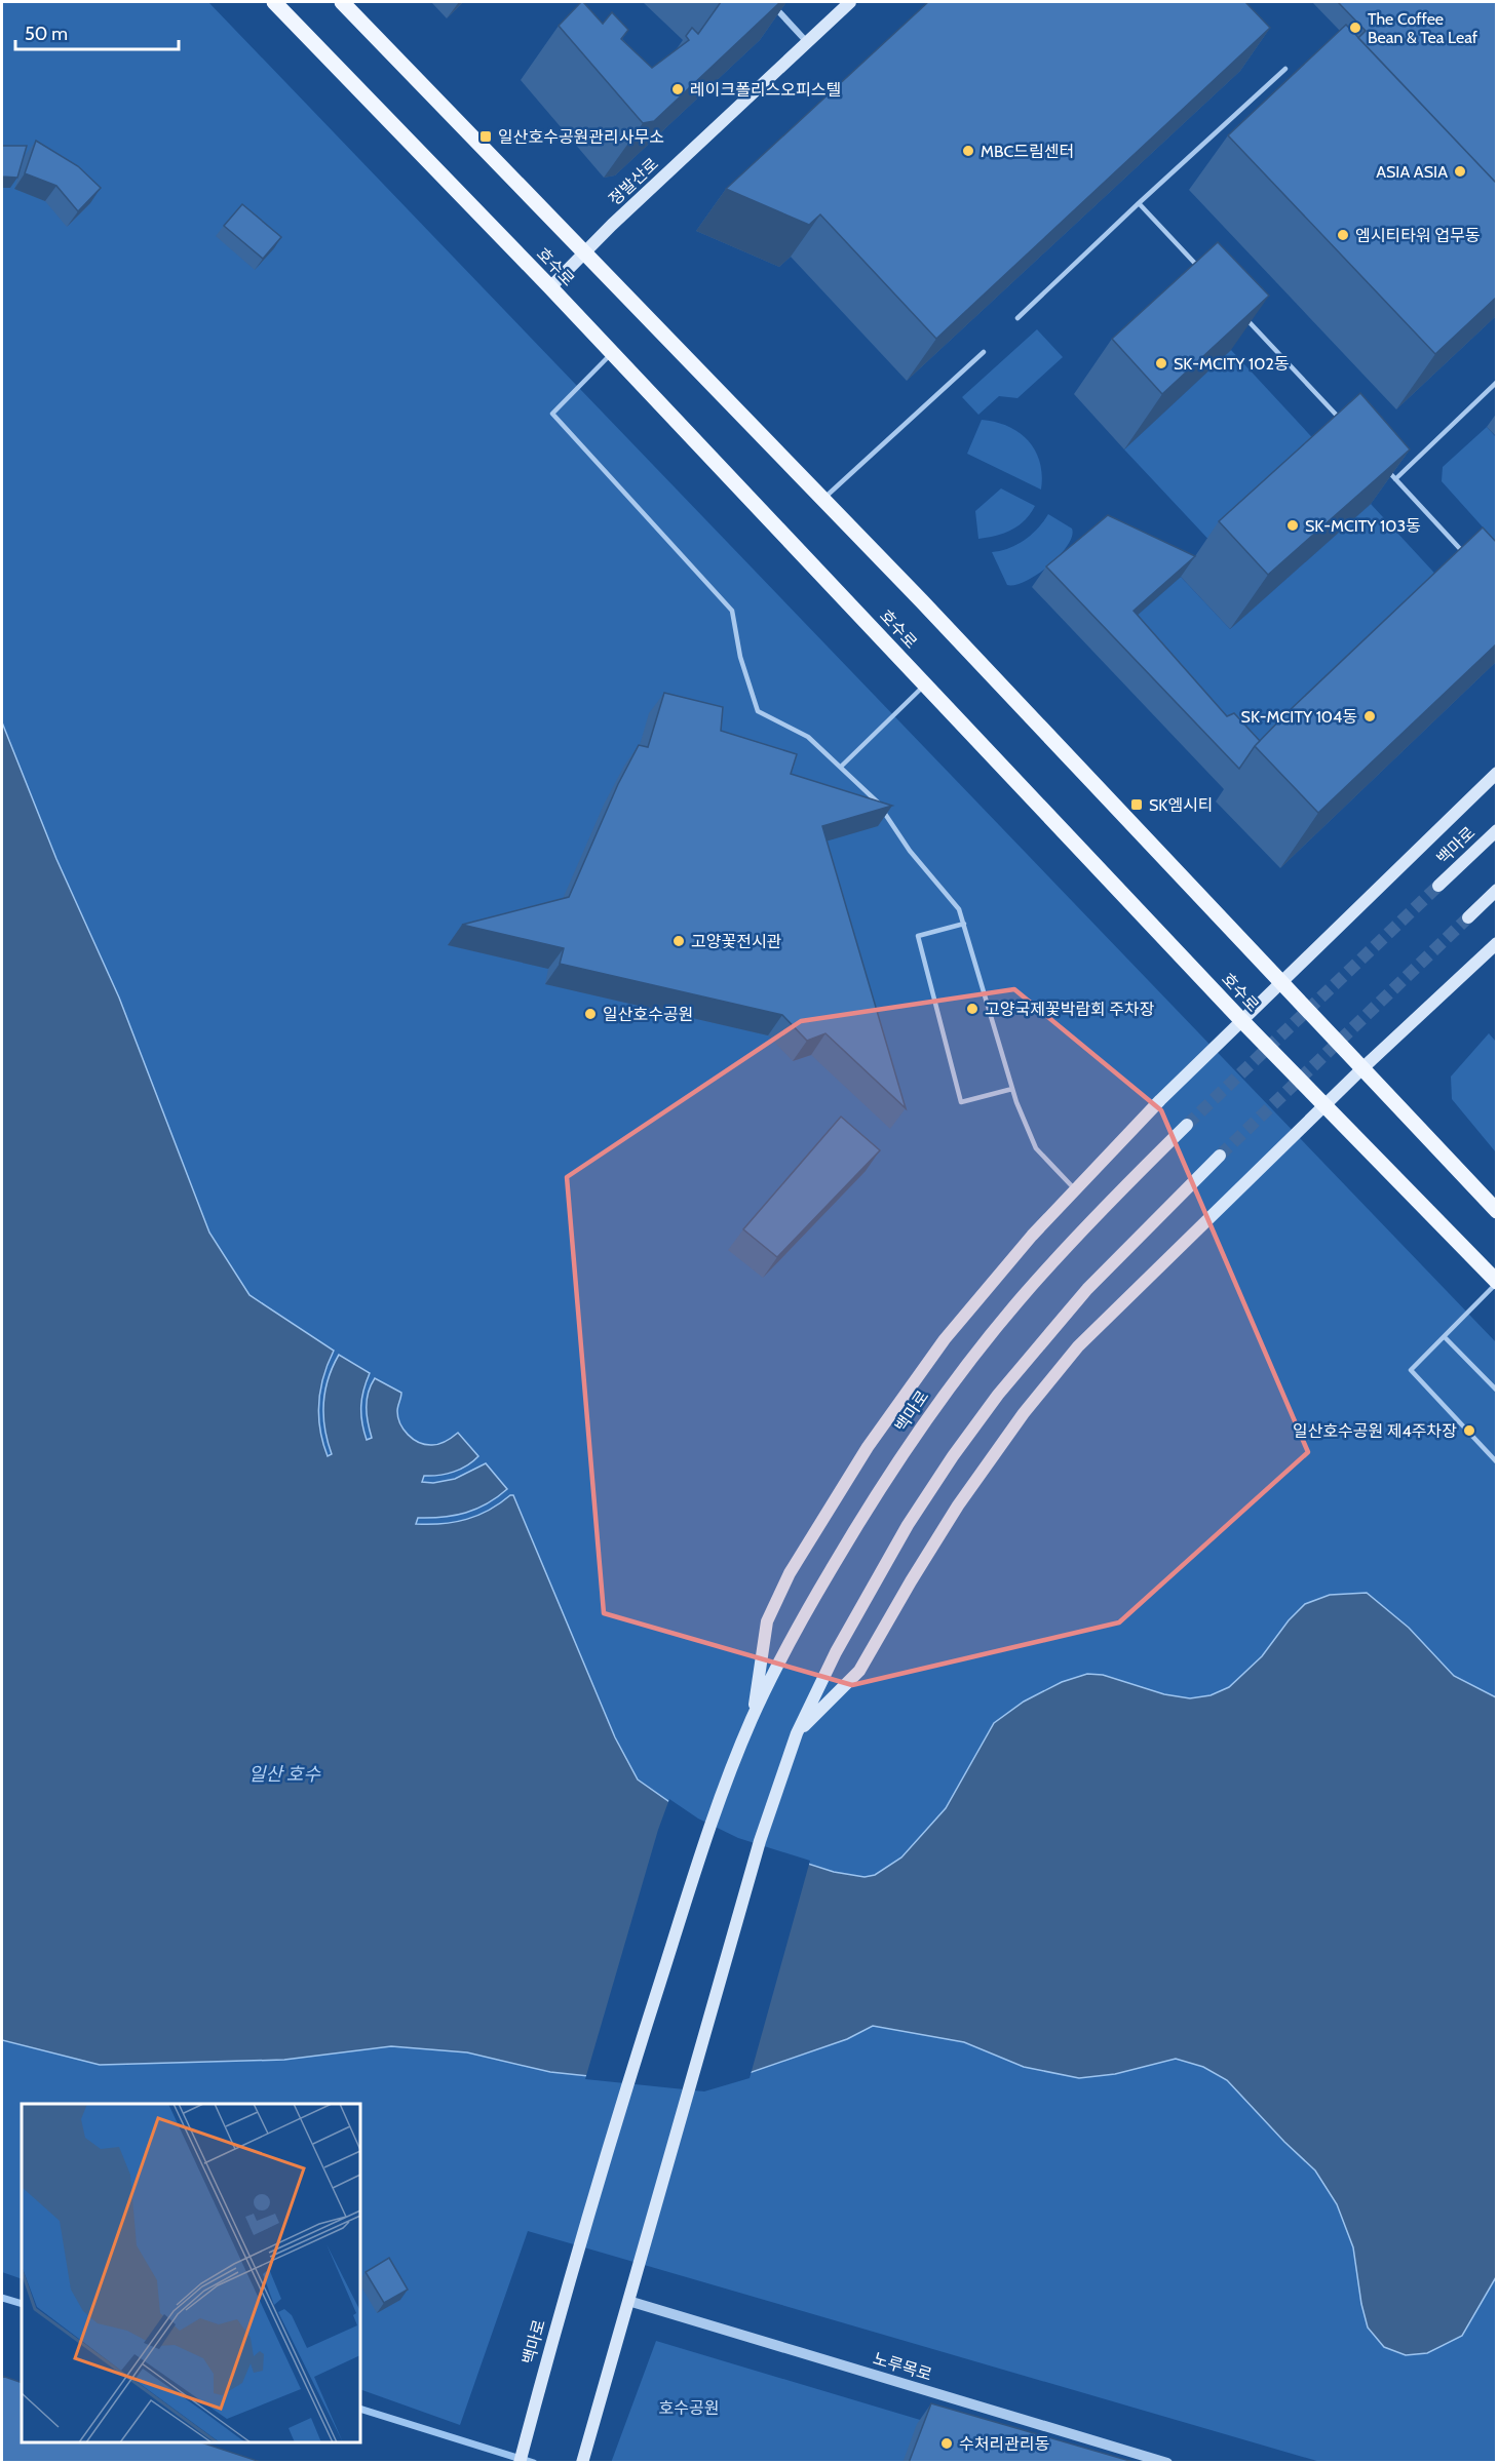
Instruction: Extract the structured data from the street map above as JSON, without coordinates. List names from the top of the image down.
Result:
{
  "streets": {
    "main road": ["정발산로", "호수로", "백마로"],
    "street": ["노루목로"]
  },
  "crossings": [
    ["정발산로", "호수로"]
  ],
  "water": ["일산 호수"],
  "parks": ["호수공원"],
  "places": {
    "other": [
      "The Coffee Bean & Tea Leaf",
      "레이크폴리스오피스텔",
      "MBC드림센터",
      "ASIA ASIA",
      "엠시티타워 업무동",
      "SK-MCITY 102동",
      "SK-MCITY 103동",
      "SK-MCITY 104동",
      "고양꽃전시관",
      "고양국제꽃박람회 주차장",
      "일산호수공원",
      "일산호수공원 제4주차장",
      "수처리관리동"
    ],
    "transit": ["일산호수공원관리사무소", "SK엠시티"]
  },
  "scale_bar": "50 m"
}
